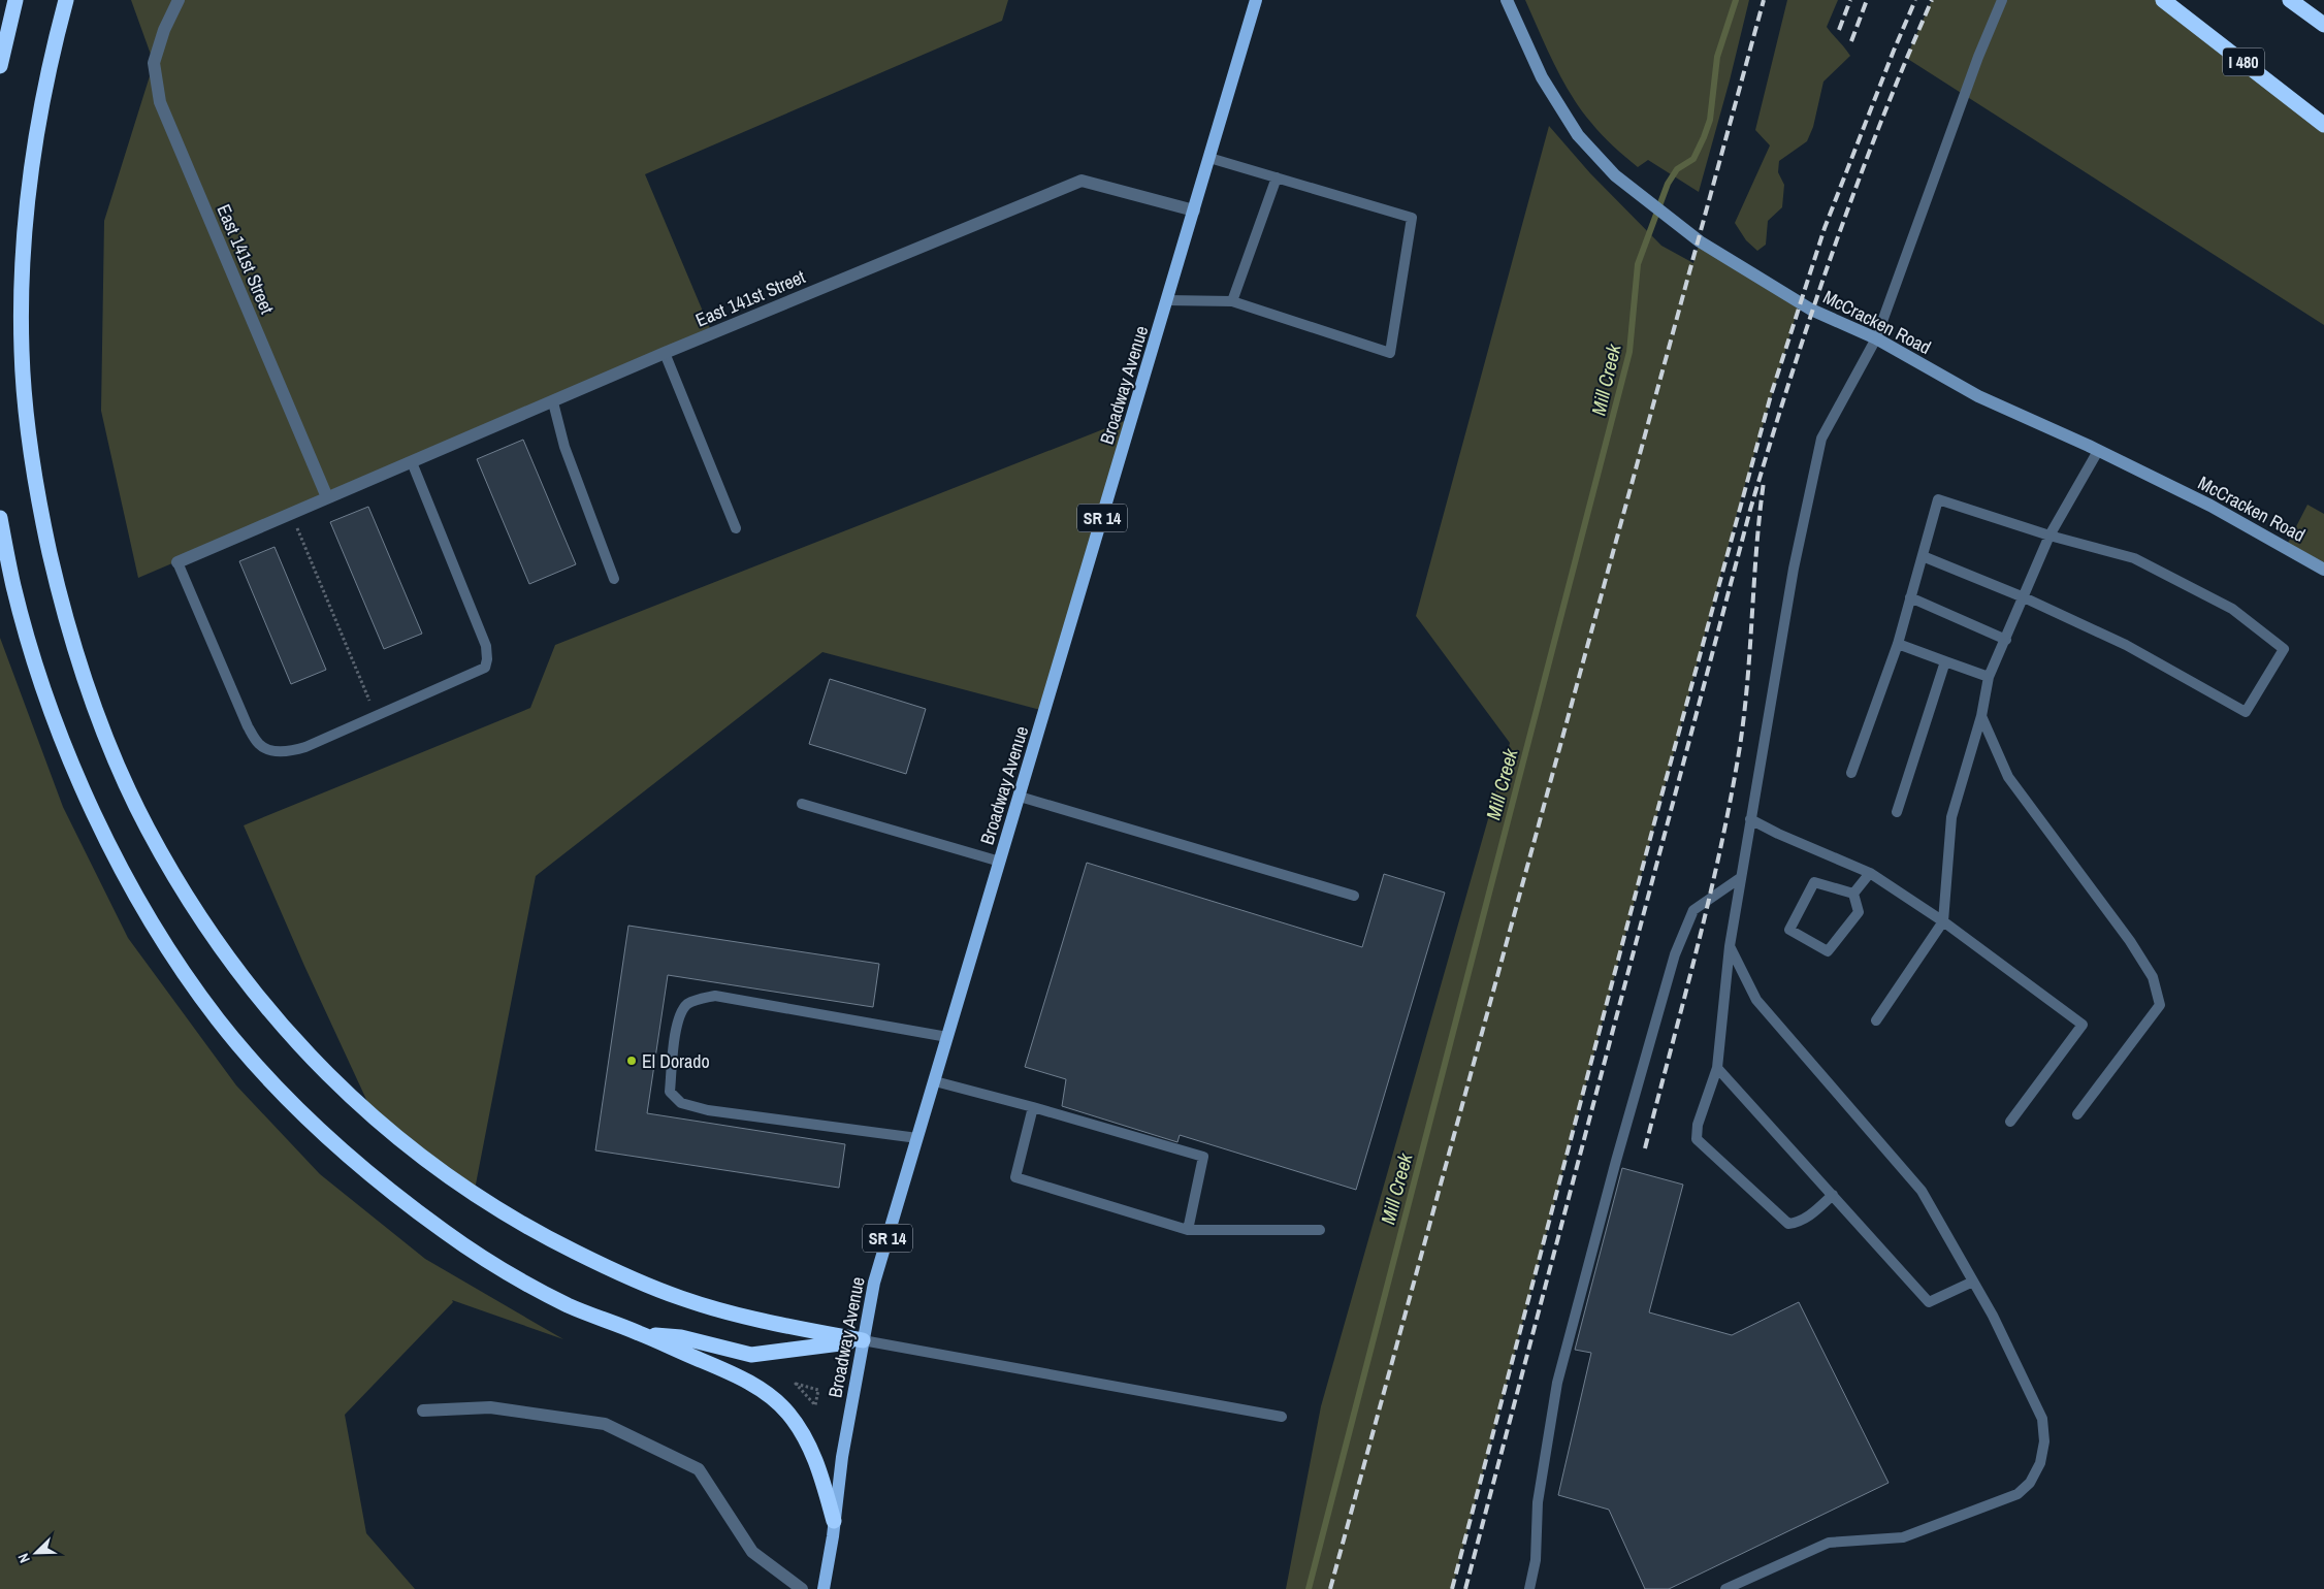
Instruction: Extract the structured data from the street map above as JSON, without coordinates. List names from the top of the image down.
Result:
{
  "streets": {
    "highway": ["I 480"],
    "main road": ["Broadway Avenue", "SR 14"],
    "street": ["East 141st Street", "McCracken Road"]
  },
  "crossings": [
    ["East 141st Street", "Broadway Avenue"]
  ],
  "water": ["Mill Creek"],
  "places": ["El Dorado"],
  "north": "bottom left"
}
